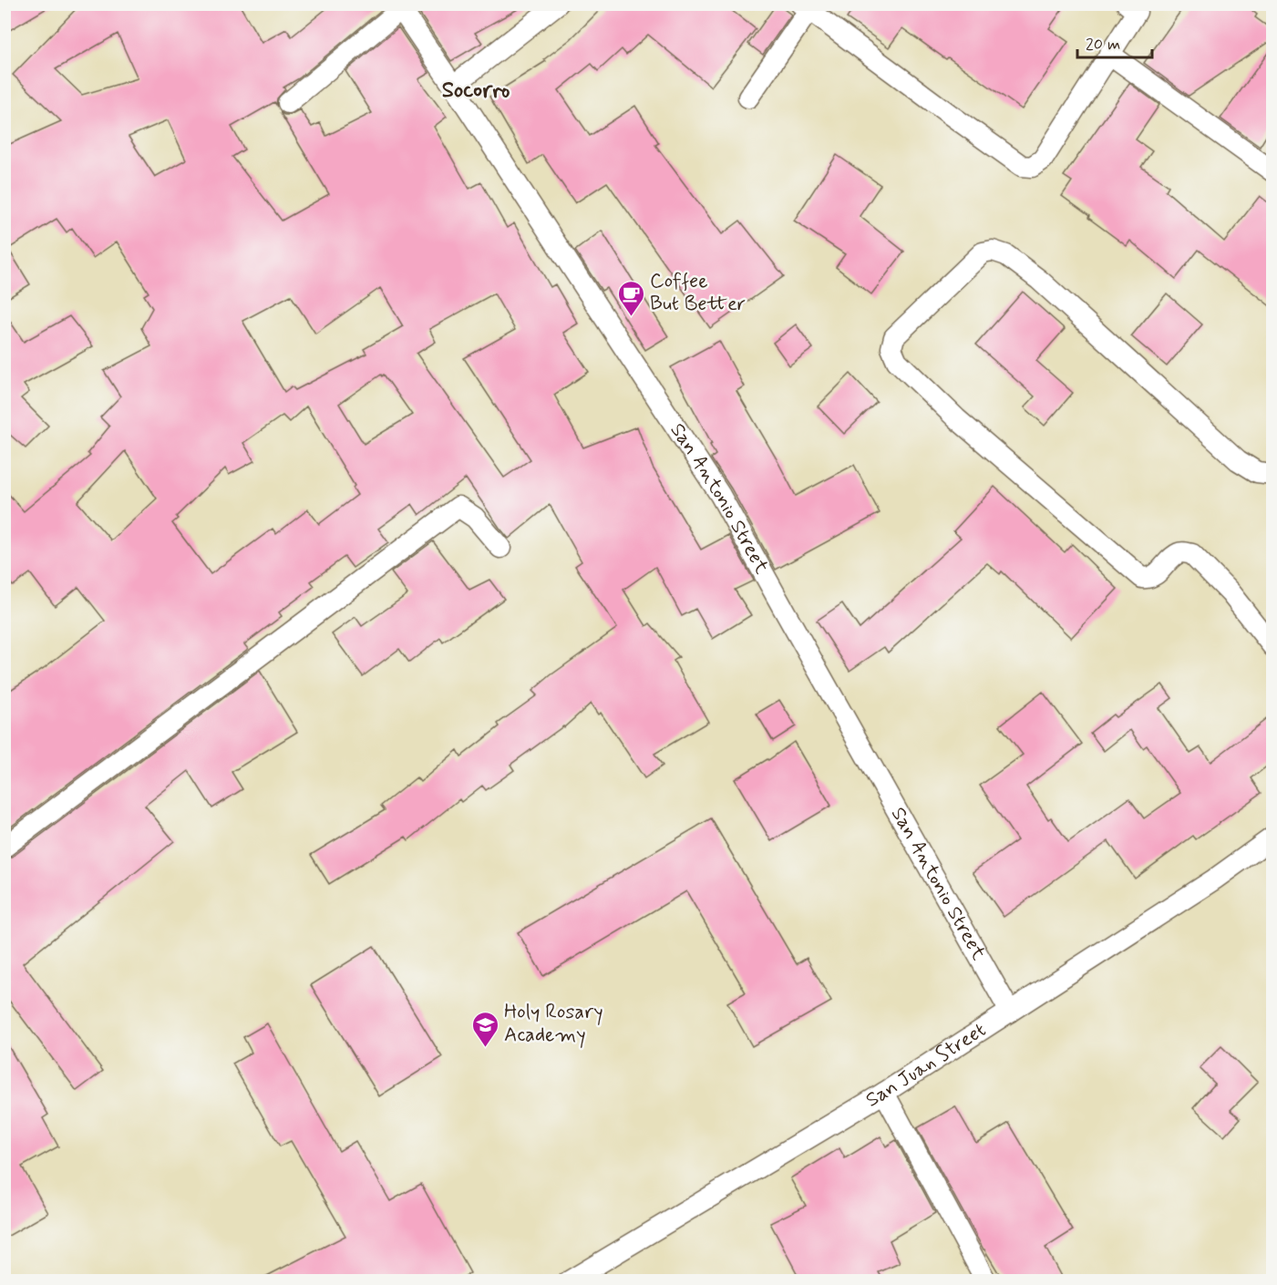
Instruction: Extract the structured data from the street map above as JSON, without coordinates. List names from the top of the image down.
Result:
{
  "streets": {
    "street": ["San Antonio Street", "San Juan Street"]
  },
  "crossings": [
    ["San Antonio Street", "San Juan Street"]
  ],
  "districts": ["Socorro"],
  "places": {
    "cafe": ["Coffee But Better"],
    "school or university": ["Holy Rosary Academy"]
  },
  "scale_bar": "20 m"
}
